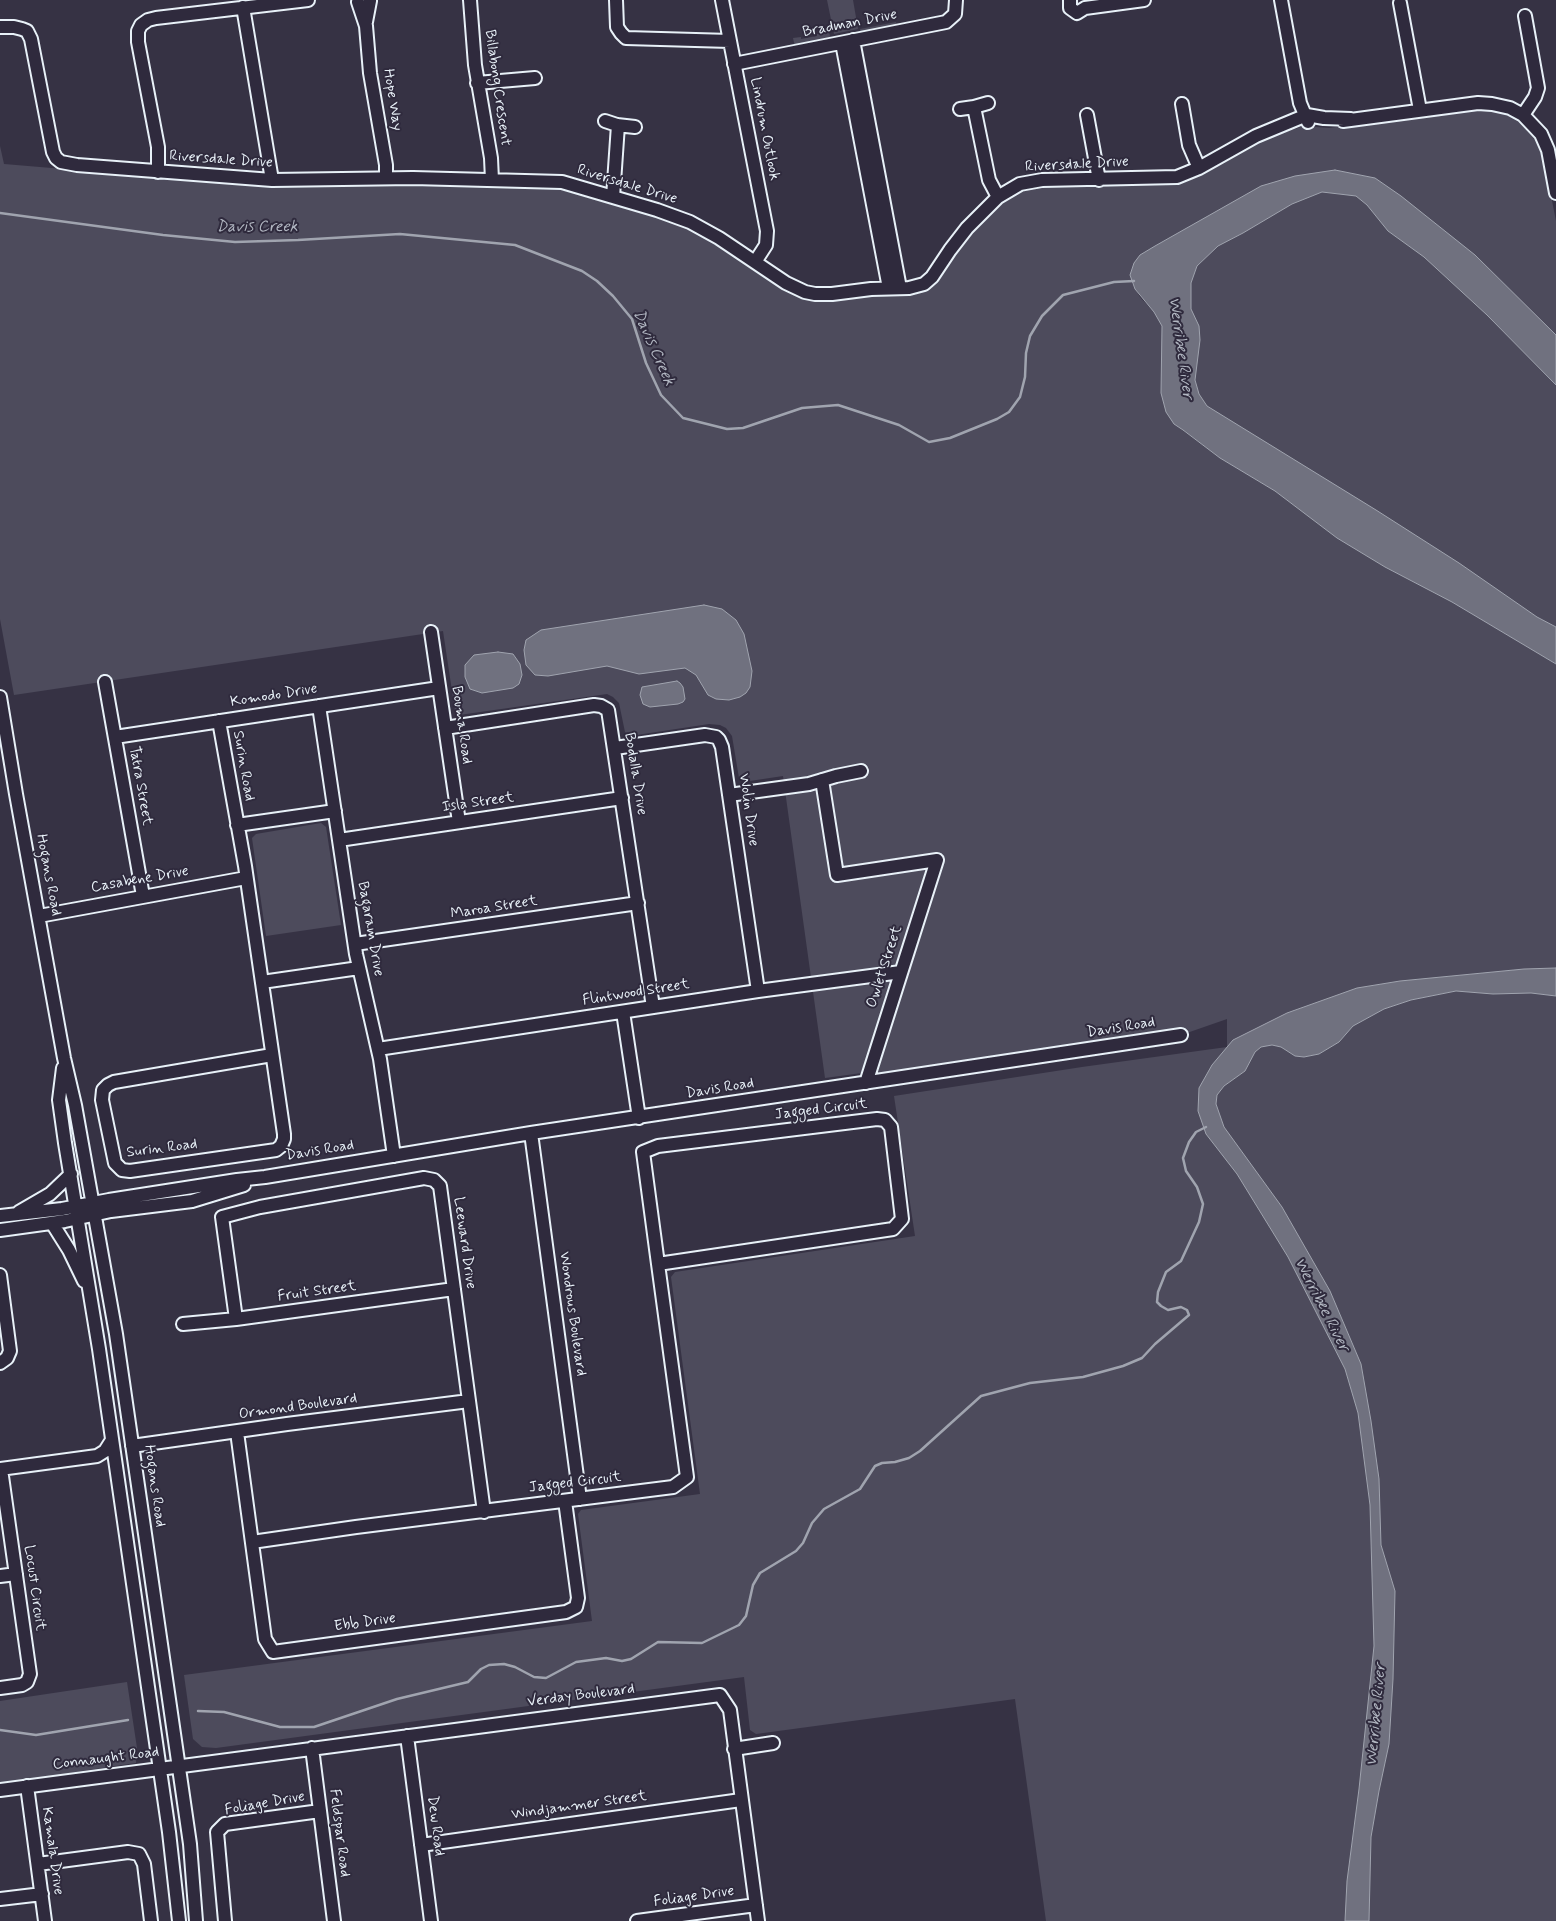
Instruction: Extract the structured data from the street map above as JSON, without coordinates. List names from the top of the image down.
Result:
{
  "streets": {
    "street": [
      "Bradman Drive",
      "Billabong Crescent",
      "Hope Way",
      "Lindrum Outlook",
      "Riversdale Drive",
      "Komodo Drive",
      "Bouma Road",
      "Surin Road",
      "Bodalla Drive",
      "Tatra Street",
      "Isla Street",
      "Wolin Drive",
      "Hogans Road",
      "Casabene Drive",
      "Maroa Street",
      "Bagaram Drive",
      "Owlet Street",
      "Flintwood Street",
      "Davis Road",
      "Jagged Circuit",
      "Leeward Drive",
      "Fruit Street",
      "Wondrous Boulevard",
      "Ormond Boulevard",
      "Locust Circuit",
      "Ebb Drive",
      "Verday Boulevard",
      "Connaught Road",
      "Foliage Drive",
      "Windjammer Street",
      "Dew Road",
      "Feldspar Road",
      "Kamala Drive"
    ]
  },
  "crossings": [
    ["Bradman Drive", "Lindrum Outlook"],
    ["Billabong Crescent", "Riversdale Drive"],
    ["Hope Way", "Riversdale Drive"],
    ["Lindrum Outlook", "Riversdale Drive"],
    ["Komodo Drive", "Bouma Road"],
    ["Komodo Drive", "Surin Road"],
    ["Komodo Drive", "Tatra Street"],
    ["Komodo Drive", "Bagaram Drive"],
    ["Bouma Road", "Bodalla Drive"],
    ["Bouma Road", "Isla Street"],
    ["Surin Road", "Casabene Drive"],
    ["Bodalla Drive", "Isla Street"],
    ["Bodalla Drive", "Wolin Drive"],
    ["Bodalla Drive", "Maroa Street"],
    ["Bodalla Drive", "Flintwood Street"],
    ["Tatra Street", "Casabene Drive"],
    ["Isla Street", "Bagaram Drive"],
    ["Wolin Drive", "Flintwood Street"],
    ["Hogans Road", "Casabene Drive"],
    ["Hogans Road", "Davis Road"],
    ["Hogans Road", "Ormond Boulevard"],
    ["Hogans Road", "Connaught Road"],
    ["Maroa Street", "Bagaram Drive"],
    ["Bagaram Drive", "Flintwood Street"],
    ["Bagaram Drive", "Davis Road"],
    ["Owlet Street", "Flintwood Street"],
    ["Owlet Street", "Davis Road"],
    ["Davis Road", "Wondrous Boulevard"],
    ["Jagged Circuit", "Leeward Drive"],
    ["Jagged Circuit", "Wondrous Boulevard"],
    ["Jagged Circuit", "Ebb Drive"],
    ["Leeward Drive", "Fruit Street"],
    ["Leeward Drive", "Ormond Boulevard"],
    ["Ormond Boulevard", "Ebb Drive"],
    ["Verday Boulevard", "Connaught Road"],
    ["Verday Boulevard", "Foliage Drive"],
    ["Verday Boulevard", "Windjammer Street"],
    ["Verday Boulevard", "Dew Road"],
    ["Verday Boulevard", "Feldspar Road"],
    ["Connaught Road", "Kamala Drive"],
    ["Foliage Drive", "Feldspar Road"],
    ["Windjammer Street", "Dew Road"]
  ],
  "water": ["Davis Creek", "Werribee River"]
}
